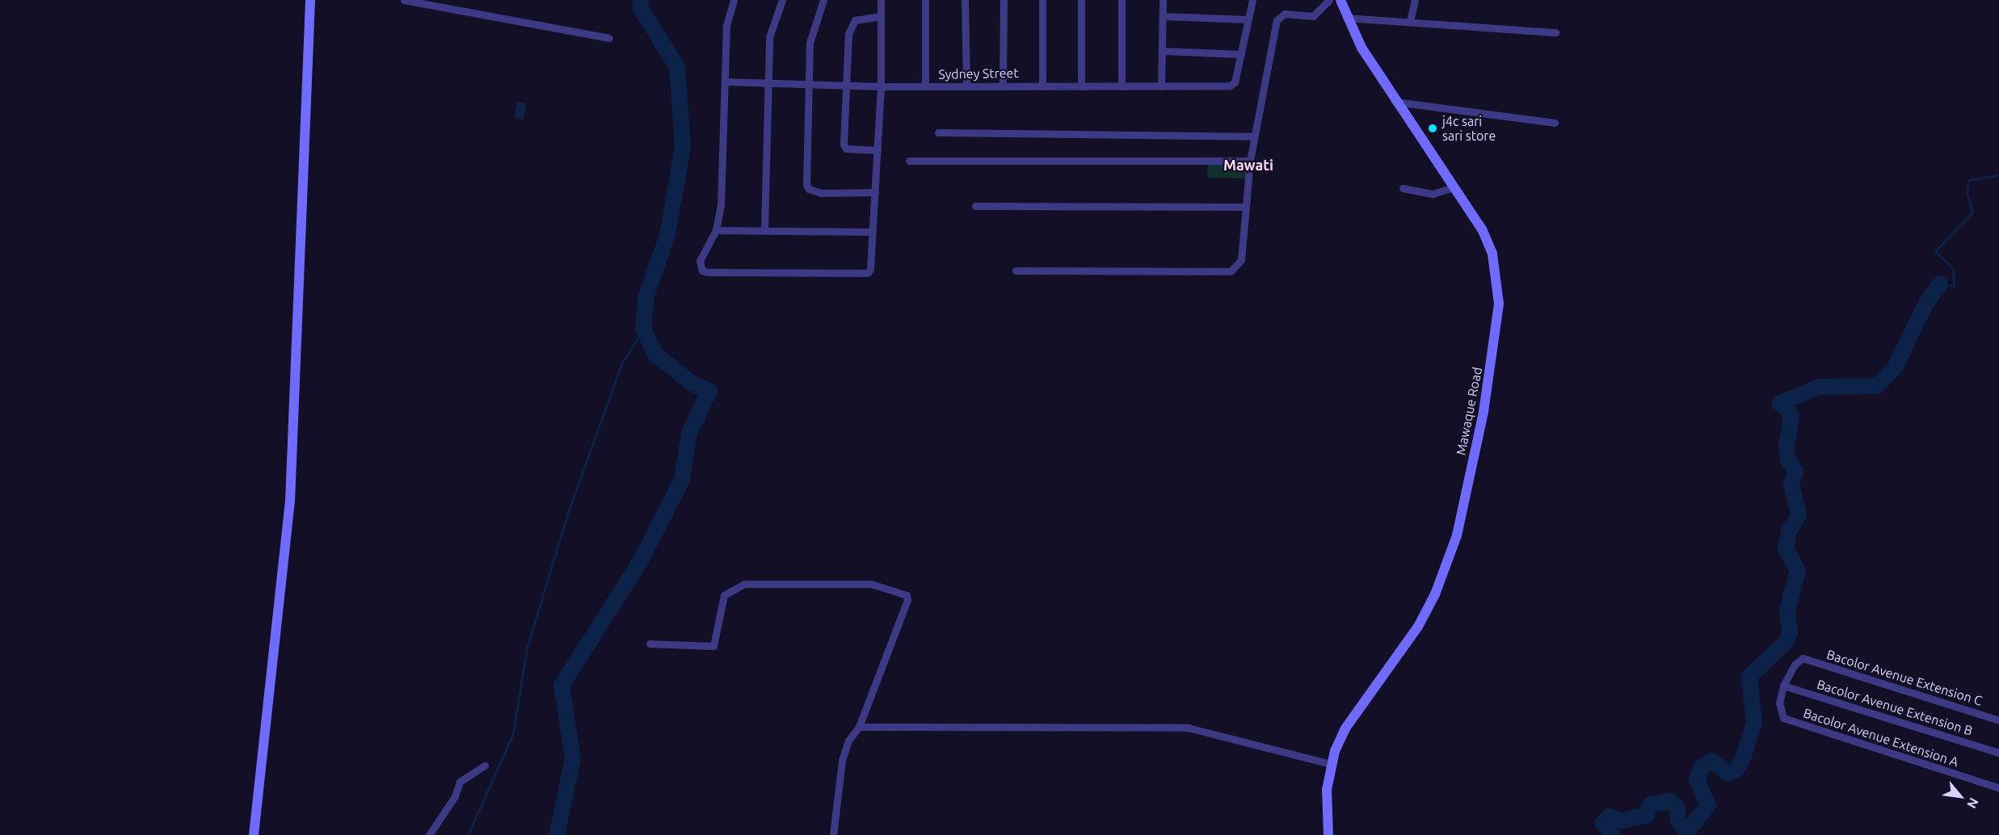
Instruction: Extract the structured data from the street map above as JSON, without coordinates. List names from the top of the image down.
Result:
{
  "streets": {
    "main road": ["Mawaque Road"],
    "street": [
      "Sydney Street",
      "Bacolor Avenue Extension C",
      "Bacolor Avenue Extension B",
      "Bacolor Avenue Extension A"
    ]
  },
  "crossings": [
    ["Bacolor Avenue Extension C", "Bacolor Avenue Extension B"],
    ["Bacolor Avenue Extension C", "Bacolor Avenue Extension A"],
    ["Bacolor Avenue Extension B", "Bacolor Avenue Extension A"]
  ],
  "districts": ["Mawati"],
  "places": ["j4c sari sari store"],
  "north": "bottom right"
}
